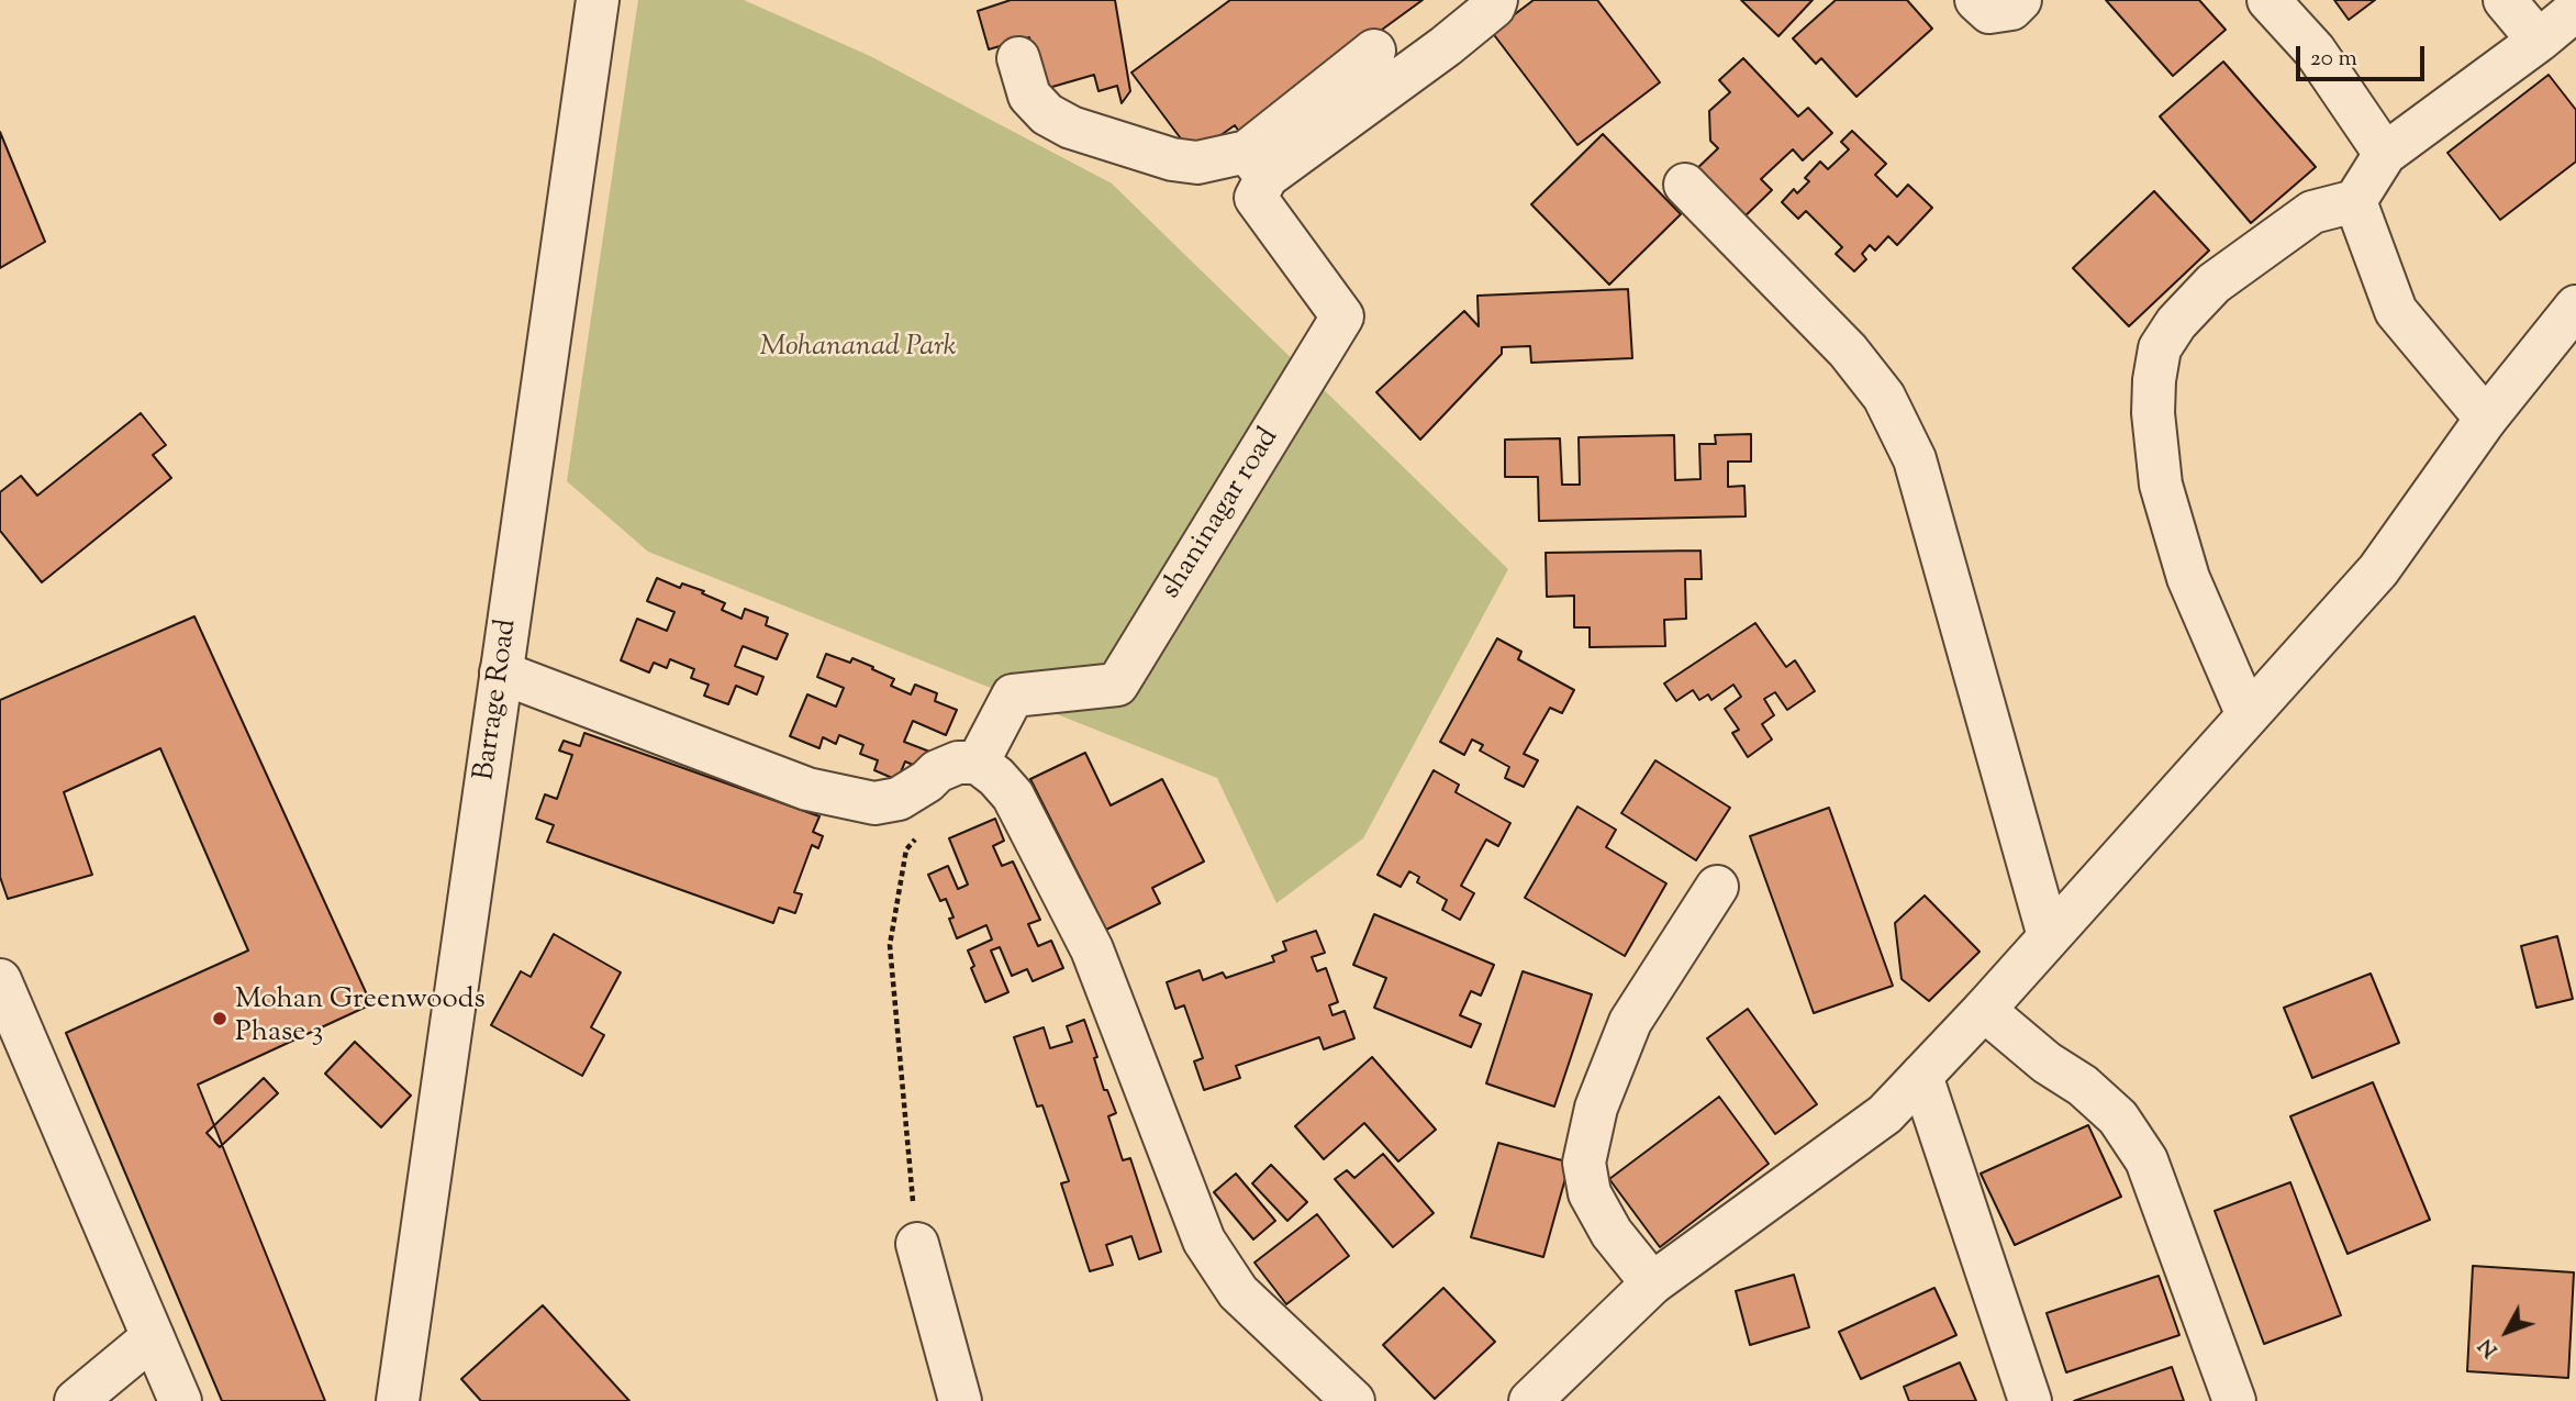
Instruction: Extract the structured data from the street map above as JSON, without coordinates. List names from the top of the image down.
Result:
{
  "streets": {
    "street": ["shaninagar road", "Barrage Road"]
  },
  "parks": ["Mohananad Park"],
  "places": ["Mohan Greenwoods Phase 3"],
  "scale_bar": "20 m",
  "north": "bottom left"
}
